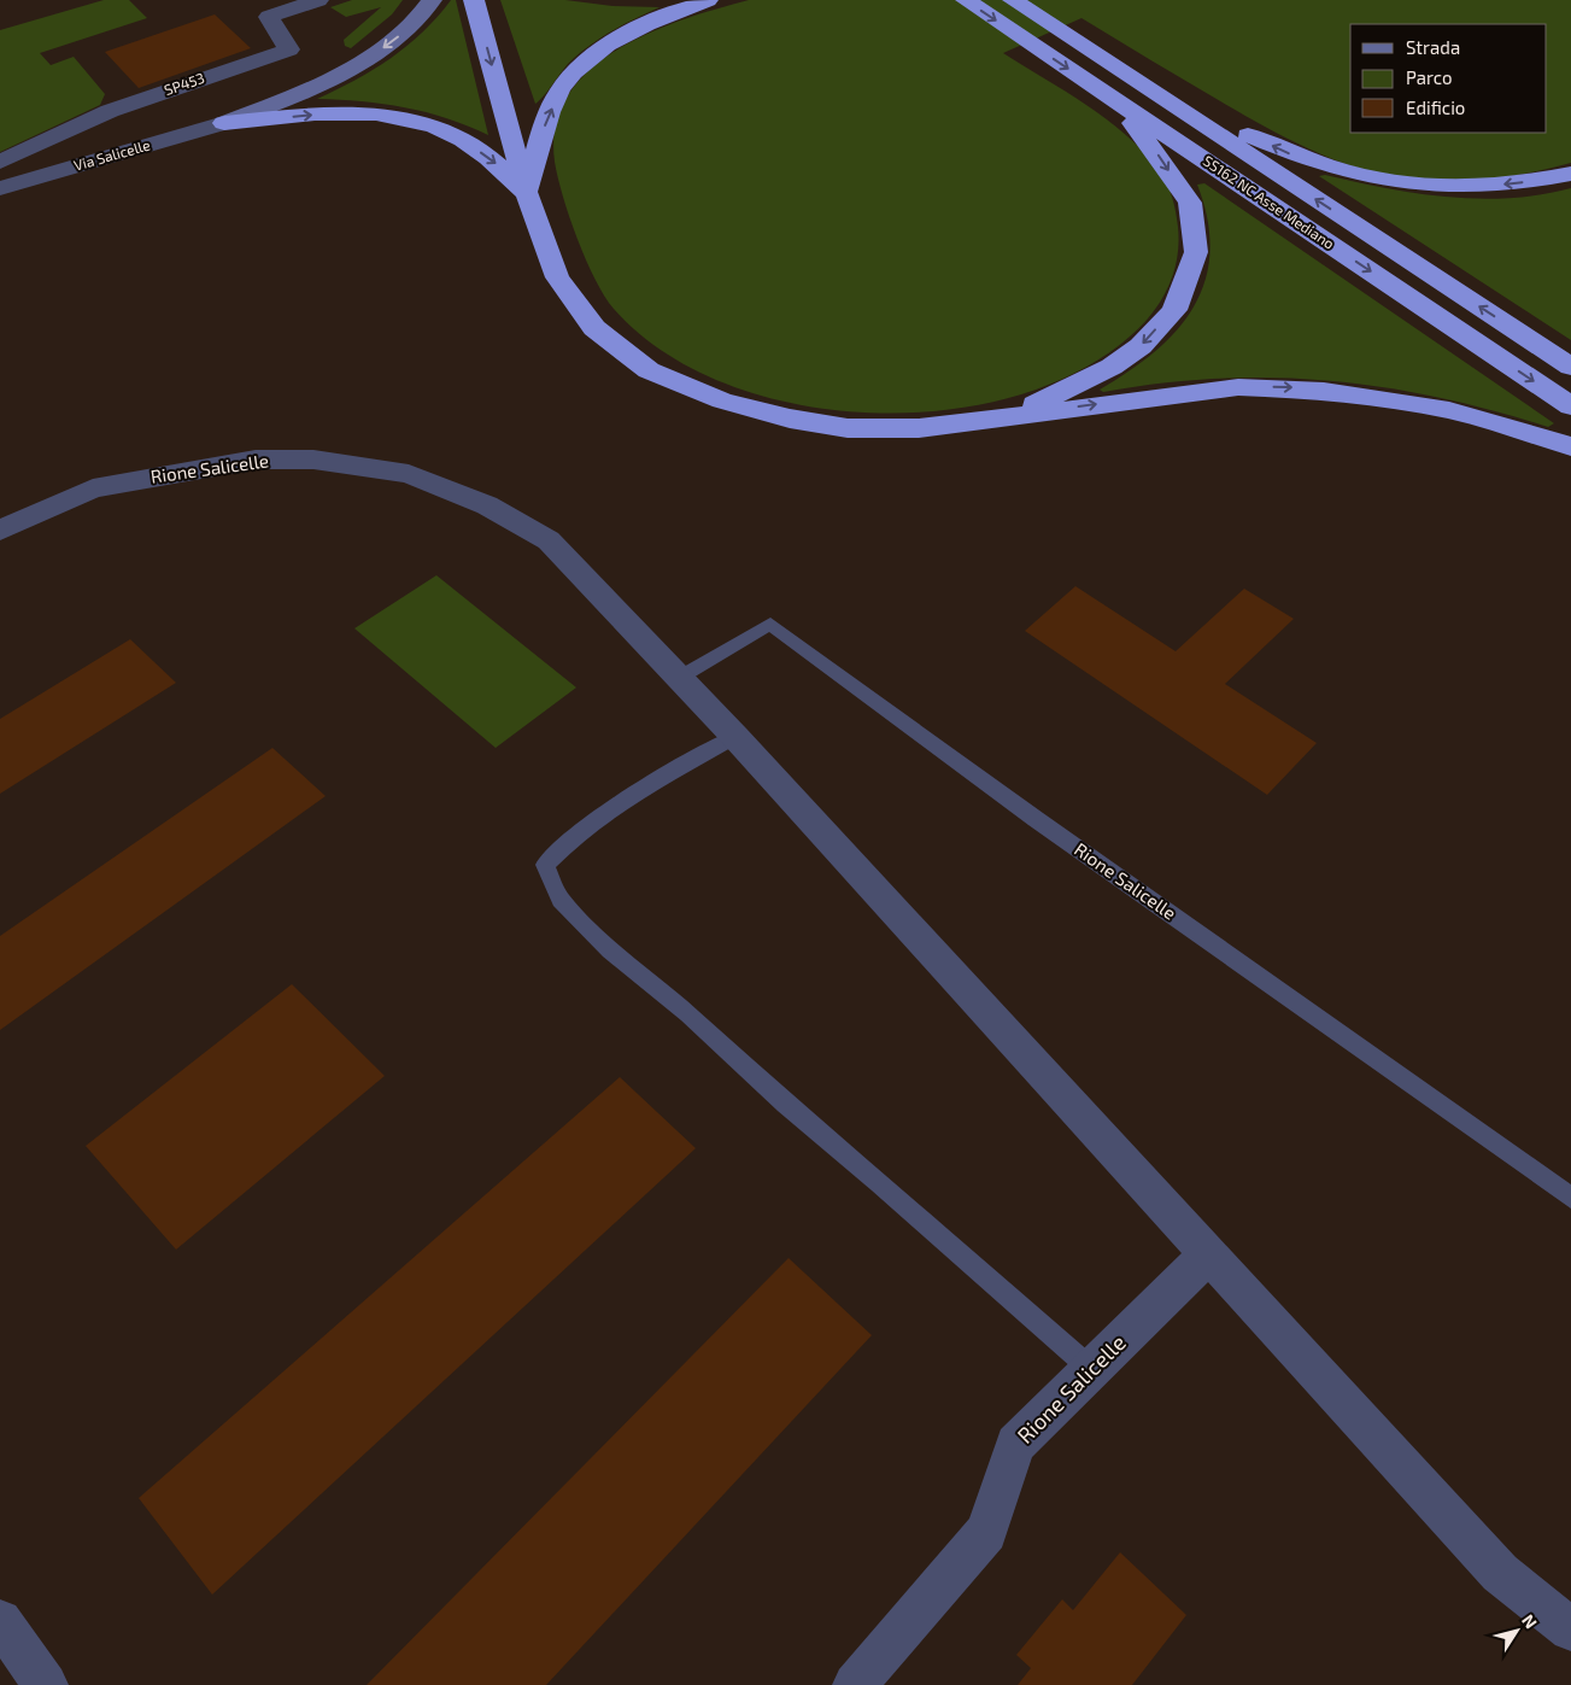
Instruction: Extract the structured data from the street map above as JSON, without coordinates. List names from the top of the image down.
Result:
{
  "streets": {
    "highway": ["SS162 NC Asse Mediano"],
    "street": ["SP453", "Via Salicelle", "Rione Salicelle"]
  },
  "legend": ["Strada", "Parco", "Edificio"],
  "north": "top right"
}
